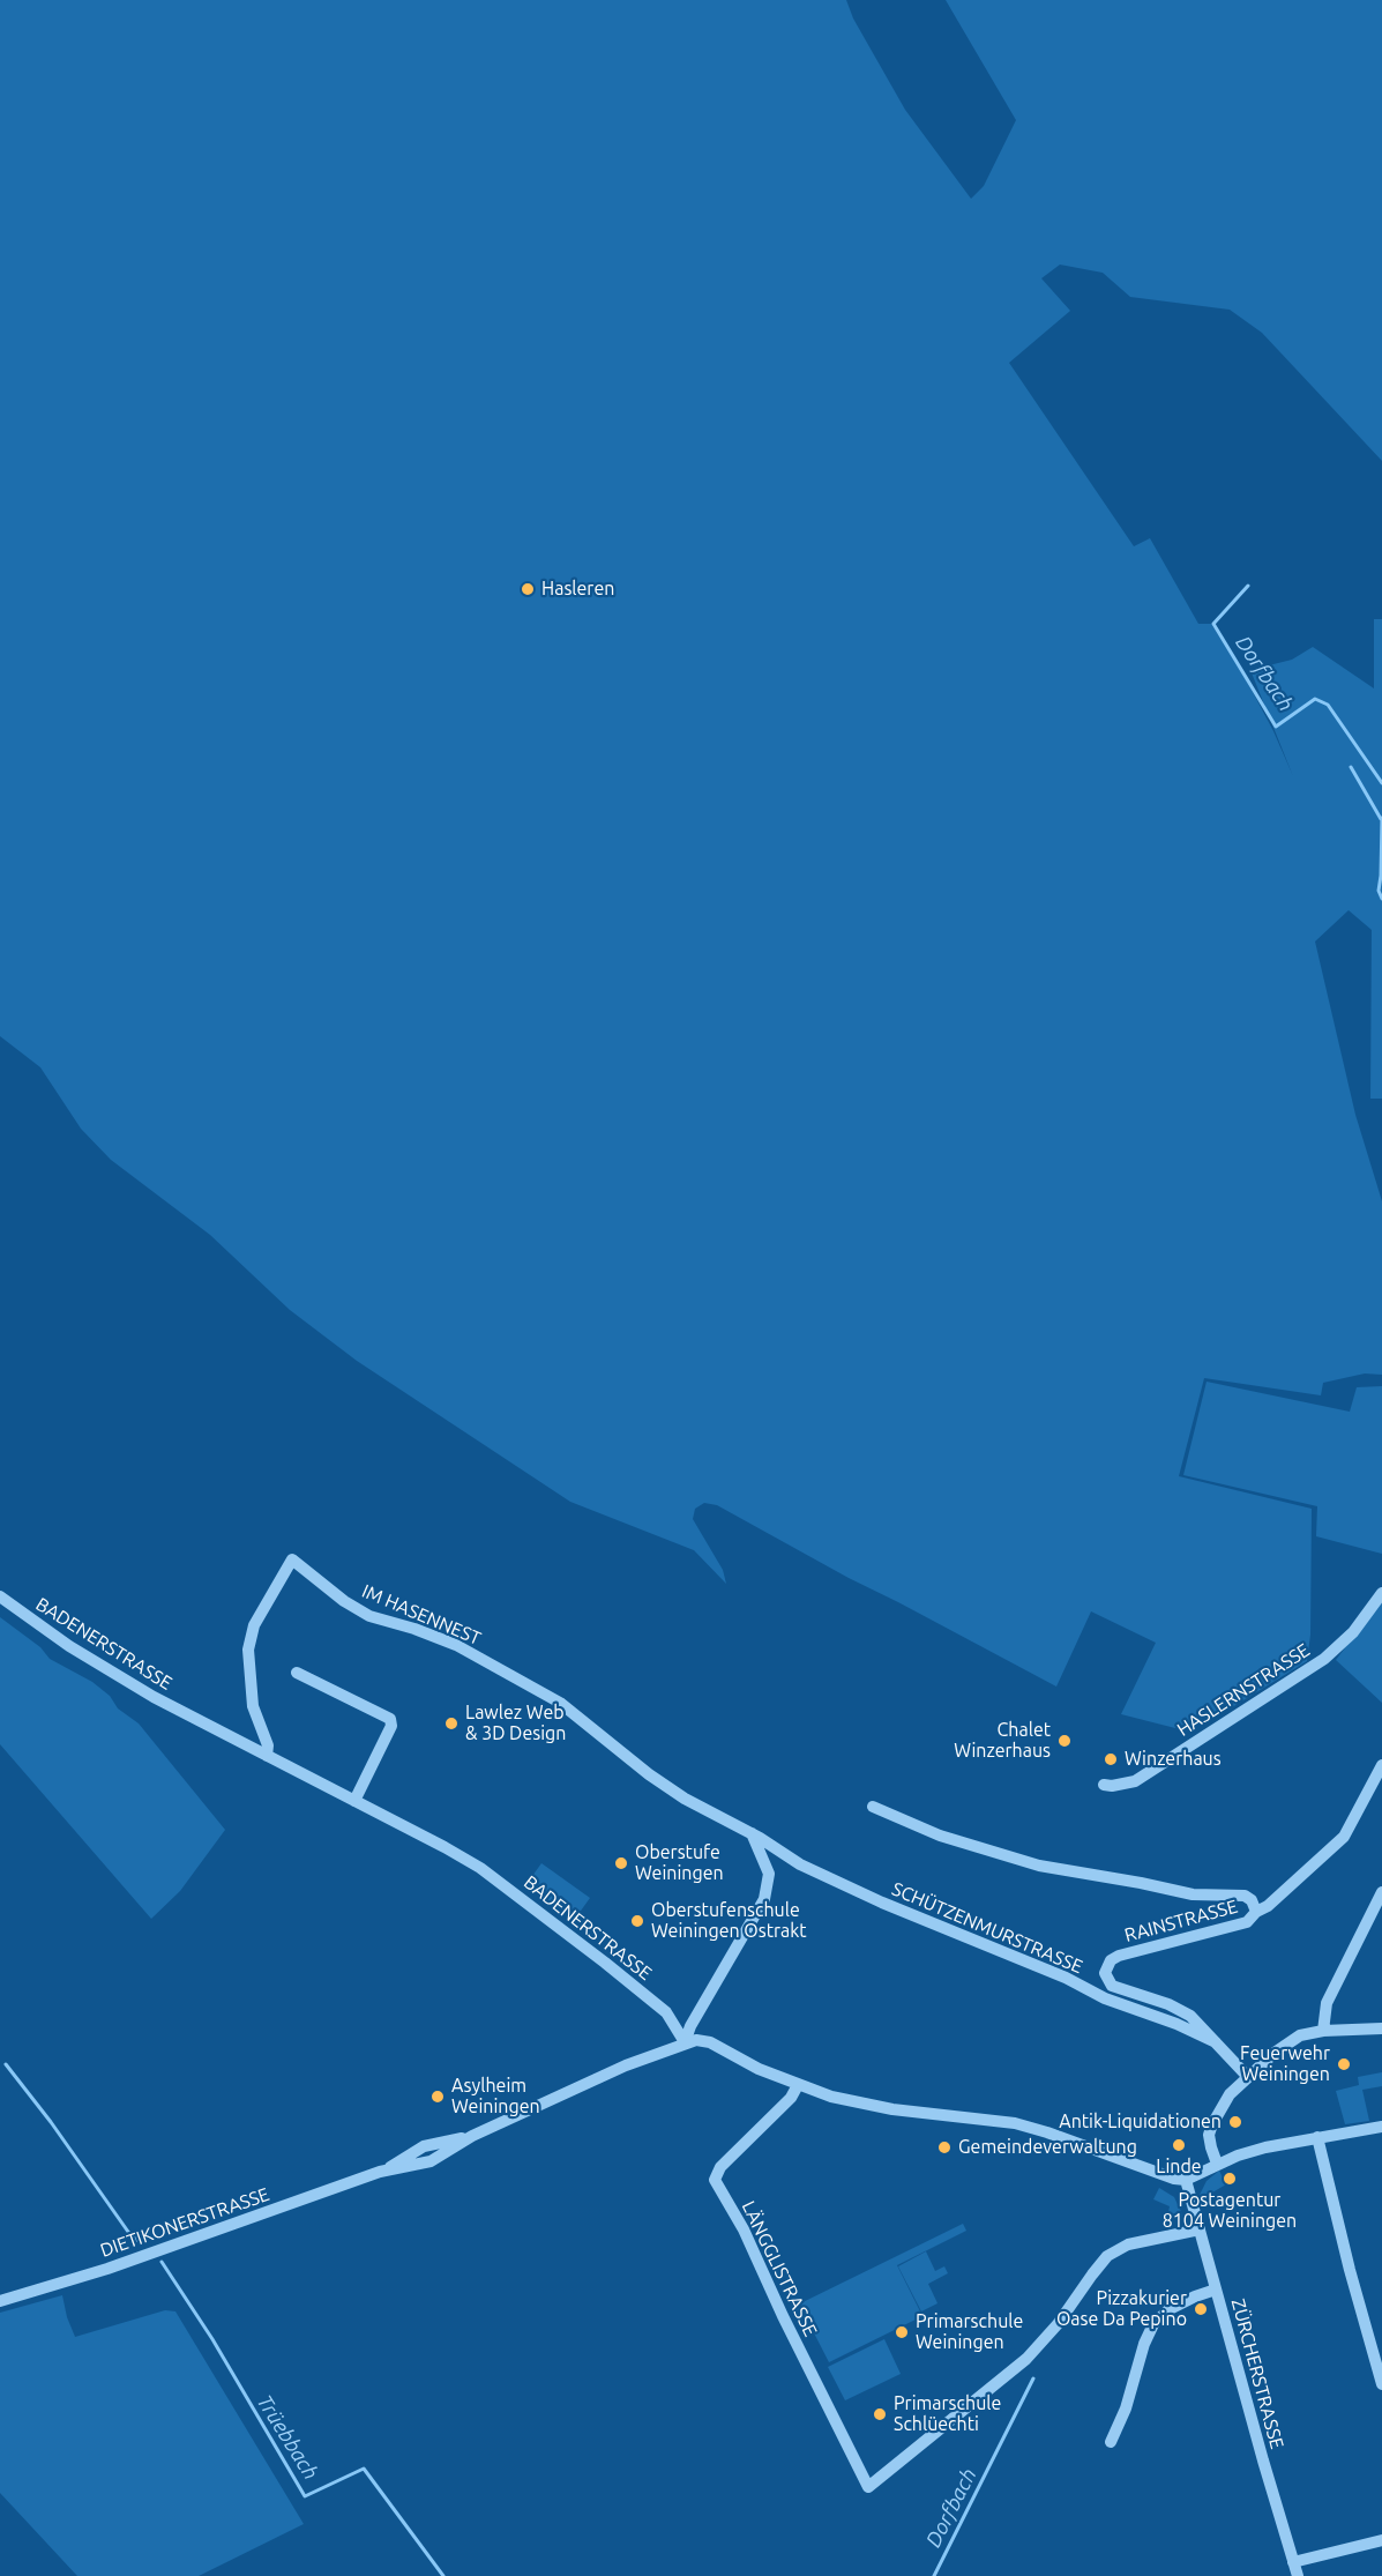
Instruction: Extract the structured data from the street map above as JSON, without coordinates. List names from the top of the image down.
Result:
{
  "streets": {
    "street": [
      "IM HASENNEST",
      "BADENERSTRASSE",
      "HASLERNSTRASSE",
      "RAINSTRASSE",
      "SCHÜTZENMURSTRASSE",
      "DIETIKONERSTRASSE",
      "LÄNGGLISTRASSE",
      "ZÜRCHERSTRASSE"
    ]
  },
  "crossings": [
    ["IM HASENNEST", "BADENERSTRASSE"],
    ["IM HASENNEST", "SCHÜTZENMURSTRASSE"],
    ["BADENERSTRASSE", "DIETIKONERSTRASSE"],
    ["RAINSTRASSE", "SCHÜTZENMURSTRASSE"],
    ["LÄNGGLISTRASSE", "ZÜRCHERSTRASSE"]
  ],
  "water": ["Dorfbach", "Trüebbach"],
  "places": [
    "Hasleren",
    "Lawlez Web & 3D Design",
    "Chalet Winzerhaus",
    "Winzerhaus",
    "Oberstufe Weiningen",
    "Oberstufenschule Weiningen Ostrakt",
    "Feuerwehr Weiningen",
    "Asylheim Weiningen",
    "Antik-Liquidationen",
    "Linde",
    "Gemeindeverwaltung",
    "Postagentur 8104 Weiningen",
    "Pizzakurier Oase Da Pepino",
    "Primarschule Weiningen",
    "Primarschule Schlüechti"
  ]
}
